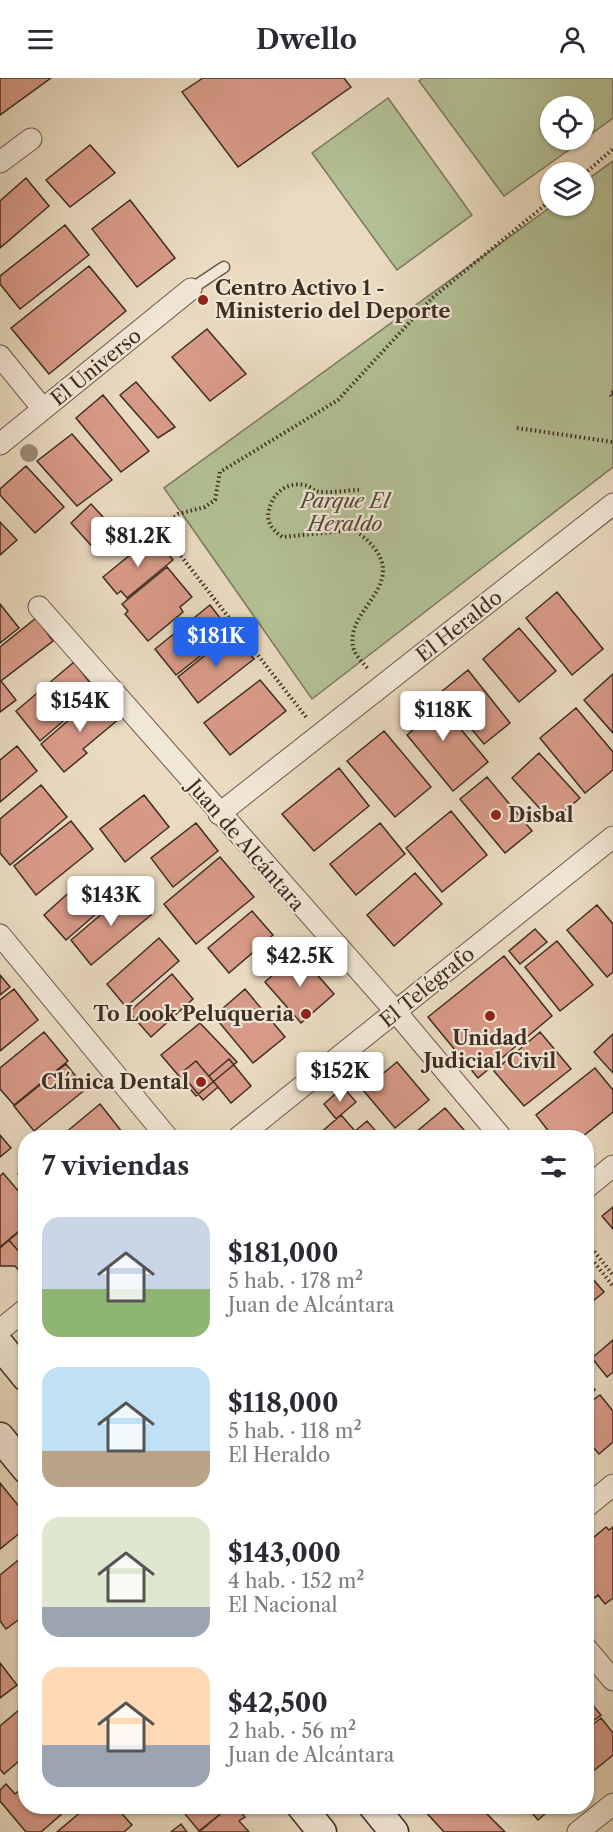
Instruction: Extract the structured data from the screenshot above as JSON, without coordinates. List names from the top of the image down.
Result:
{
  "streets": {
    "street": [
      "El Universo",
      "El Heraldo",
      "Juan de Alcántara",
      "El Telégrafo"
    ]
  },
  "crossings": [
    ["El Heraldo", "Juan de Alcántara"],
    ["Juan de Alcántara", "El Telégrafo"]
  ],
  "parks": ["Parque El Heraldo"],
  "places": [
    "Centro Activo 1 - Ministerio del Deporte",
    "Disbal",
    "To Look Peluqueria",
    "Unidad Judicial Civil",
    "Clínica Dental"
  ],
  "page": {
    "header": "Dwello",
    "price": [
      "$81.2K",
      "$181K",
      "$154K",
      "$118K",
      "$143K",
      "$42.5K",
      "$152K"
    ],
    "heading": "7 viviendas",
    "list": [
      {
        "name": "$181,000",
        "note": "5 hab. · 178 m² · Juan de Alcántara"
      },
      {
        "name": "$118,000",
        "note": "5 hab. · 118 m² · El Heraldo"
      },
      {
        "name": "$143,000",
        "note": "4 hab. · 152 m² · El Nacional"
      },
      {
        "name": "$42,500",
        "note": "2 hab. · 56 m² · Juan de Alcántara"
      }
    ]
  }
}
